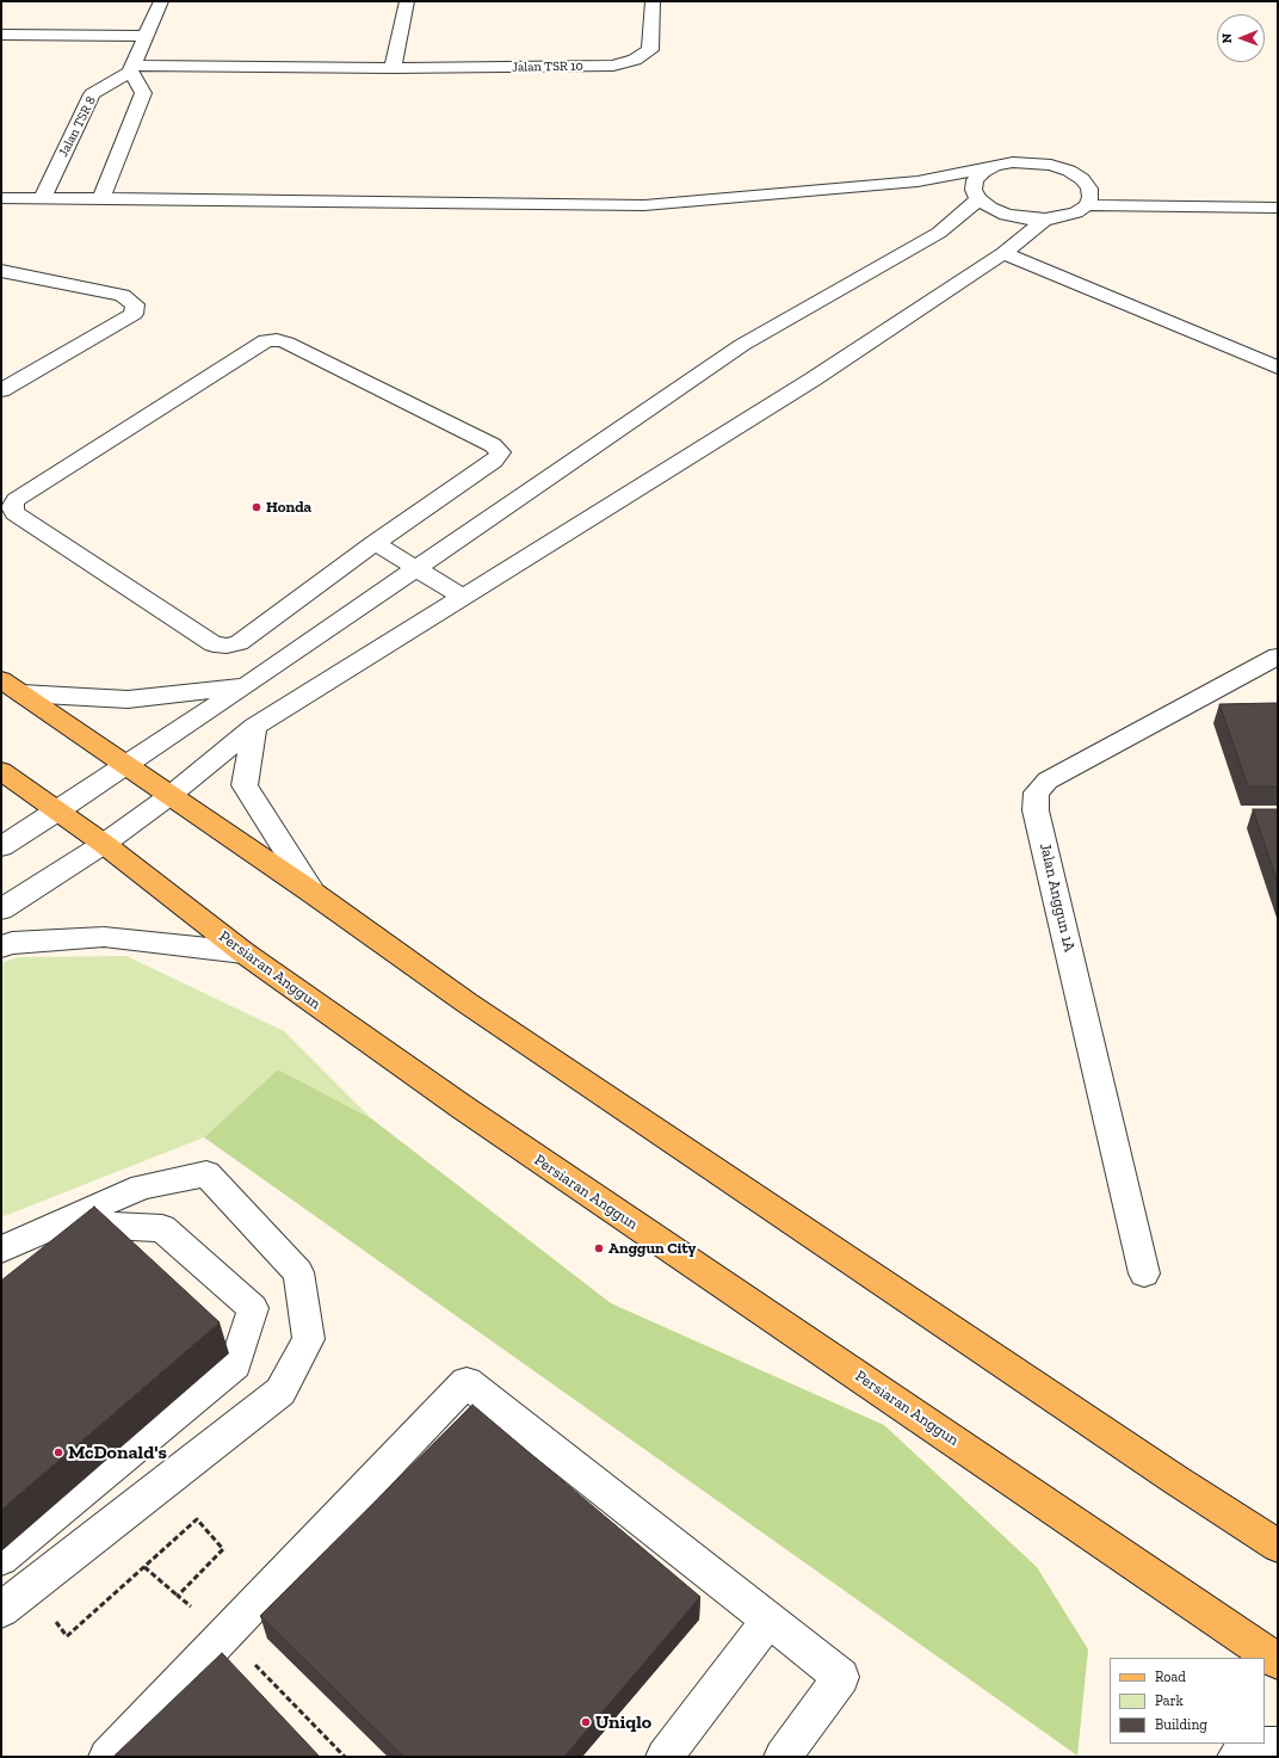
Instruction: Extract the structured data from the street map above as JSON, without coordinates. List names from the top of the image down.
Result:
{
  "streets": {
    "main road": ["Persiaran Anggun"],
    "street": ["Jalan TSR 10", "Jalan TSR 8", "Jalan Anggun 1A"]
  },
  "places": [
    "Honda",
    "Anggun City",
    "McDonald's",
    "Uniqlo"
  ],
  "legend": ["Road", "Park", "Building"],
  "north": "left"
}
